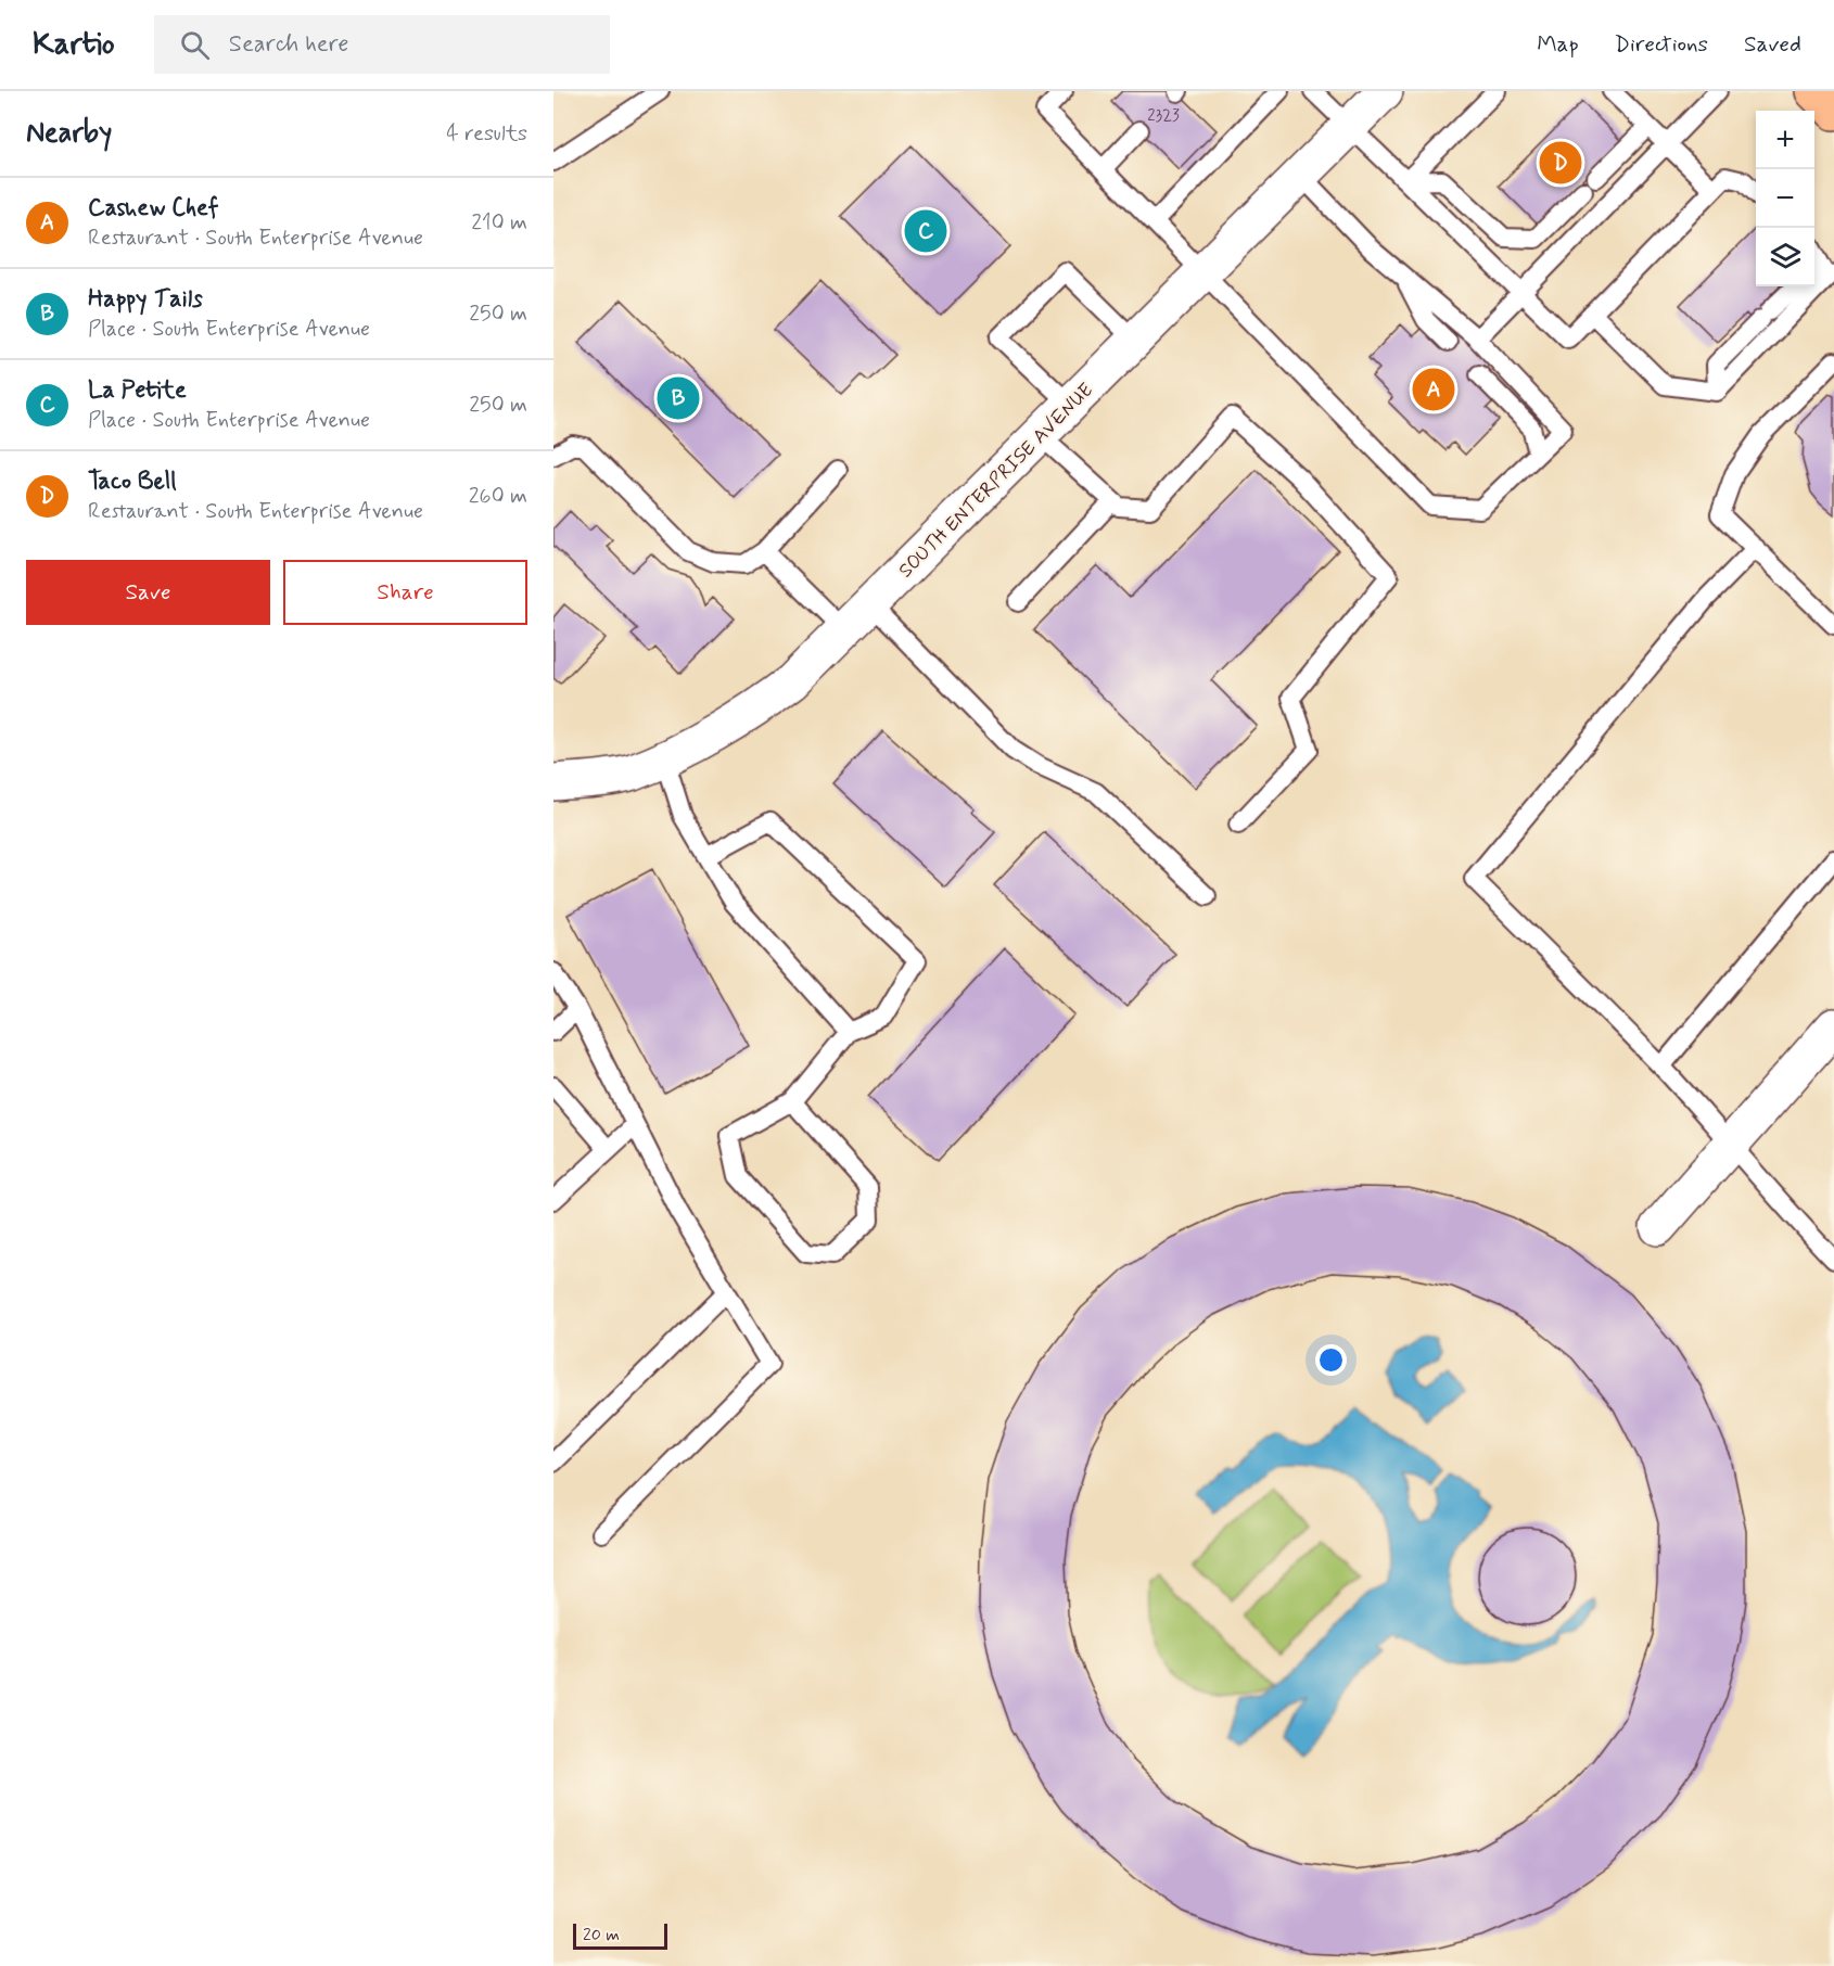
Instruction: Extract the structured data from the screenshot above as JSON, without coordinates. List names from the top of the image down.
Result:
{
  "streets": {
    "street": ["SOUTH ENTERPRISE AVENUE"]
  },
  "house_numbers": ["2323"],
  "scale_bar": "20 m",
  "page": {
    "header": "Kartio",
    "search": "Search here",
    "nav": ["Map", "Directions", "Saved"],
    "heading": ["Nearby", "4 results"],
    "map_buttons": ["+", "−"],
    "pins": [
      "D",
      "C",
      "A",
      "B"
    ],
    "list": [
      {
        "mark": "A",
        "name": "Cashew Chef",
        "note": "Restaurant · South Enterprise Avenue",
        "value": "210 m"
      },
      {
        "mark": "B",
        "name": "Happy Tails",
        "note": "Place · South Enterprise Avenue",
        "value": "250 m"
      },
      {
        "mark": "C",
        "name": "La Petite",
        "note": "Place · South Enterprise Avenue",
        "value": "250 m"
      },
      {
        "mark": "D",
        "name": "Taco Bell",
        "note": "Restaurant · South Enterprise Avenue",
        "value": "260 m"
      }
    ],
    "buttons": ["Save", "Share"],
    "scale": "20 m"
  }
}
